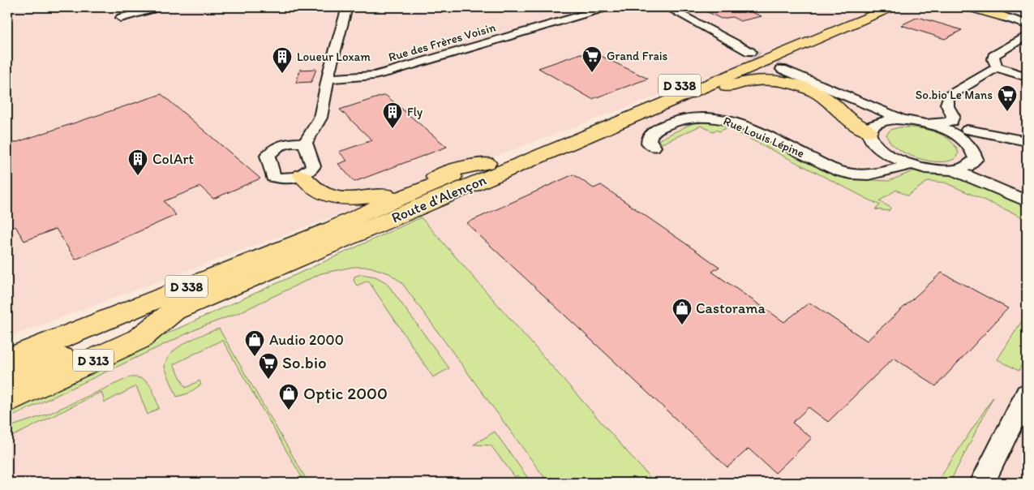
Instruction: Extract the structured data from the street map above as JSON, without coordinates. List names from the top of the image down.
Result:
{
  "streets": {
    "highway": ["D 338", "Route d'Alençon", "D 313"],
    "street": ["Rue des Frères Voisin", "Rue Louis Lépine"]
  },
  "crossings": [
    ["D 338", "Route d'Alençon"],
    ["D 338", "D 313"],
    ["Route d'Alençon", "D 313"]
  ],
  "places": {
    "supermarket": ["Grand Frais", "So.bio Le Mans", "So.bio"],
    "building": ["Loueur Loxam", "Fly", "ColArt"],
    "shop": ["Castorama", "Audio 2000", "Optic 2000"]
  }
}
